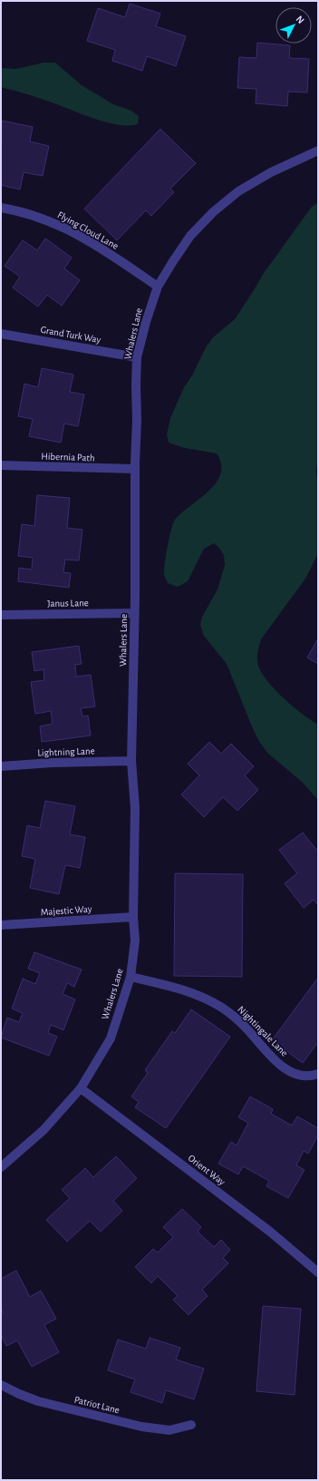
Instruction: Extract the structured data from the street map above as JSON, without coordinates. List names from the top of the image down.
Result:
{
  "streets": {
    "street": [
      "Flying Cloud Lane",
      "Whalers Lane",
      "Grand Turk Way",
      "Hibernia Path",
      "Janus Lane",
      "Lightning Lane",
      "Majestic Way",
      "Nightingale Lane",
      "Orient Way",
      "Patriot Lane"
    ]
  },
  "crossings": [
    ["Flying Cloud Lane", "Whalers Lane"],
    ["Whalers Lane", "Grand Turk Way"],
    ["Whalers Lane", "Hibernia Path"],
    ["Whalers Lane", "Janus Lane"],
    ["Whalers Lane", "Lightning Lane"],
    ["Whalers Lane", "Majestic Way"],
    ["Whalers Lane", "Nightingale Lane"],
    ["Whalers Lane", "Orient Way"]
  ],
  "north": "top right"
}
